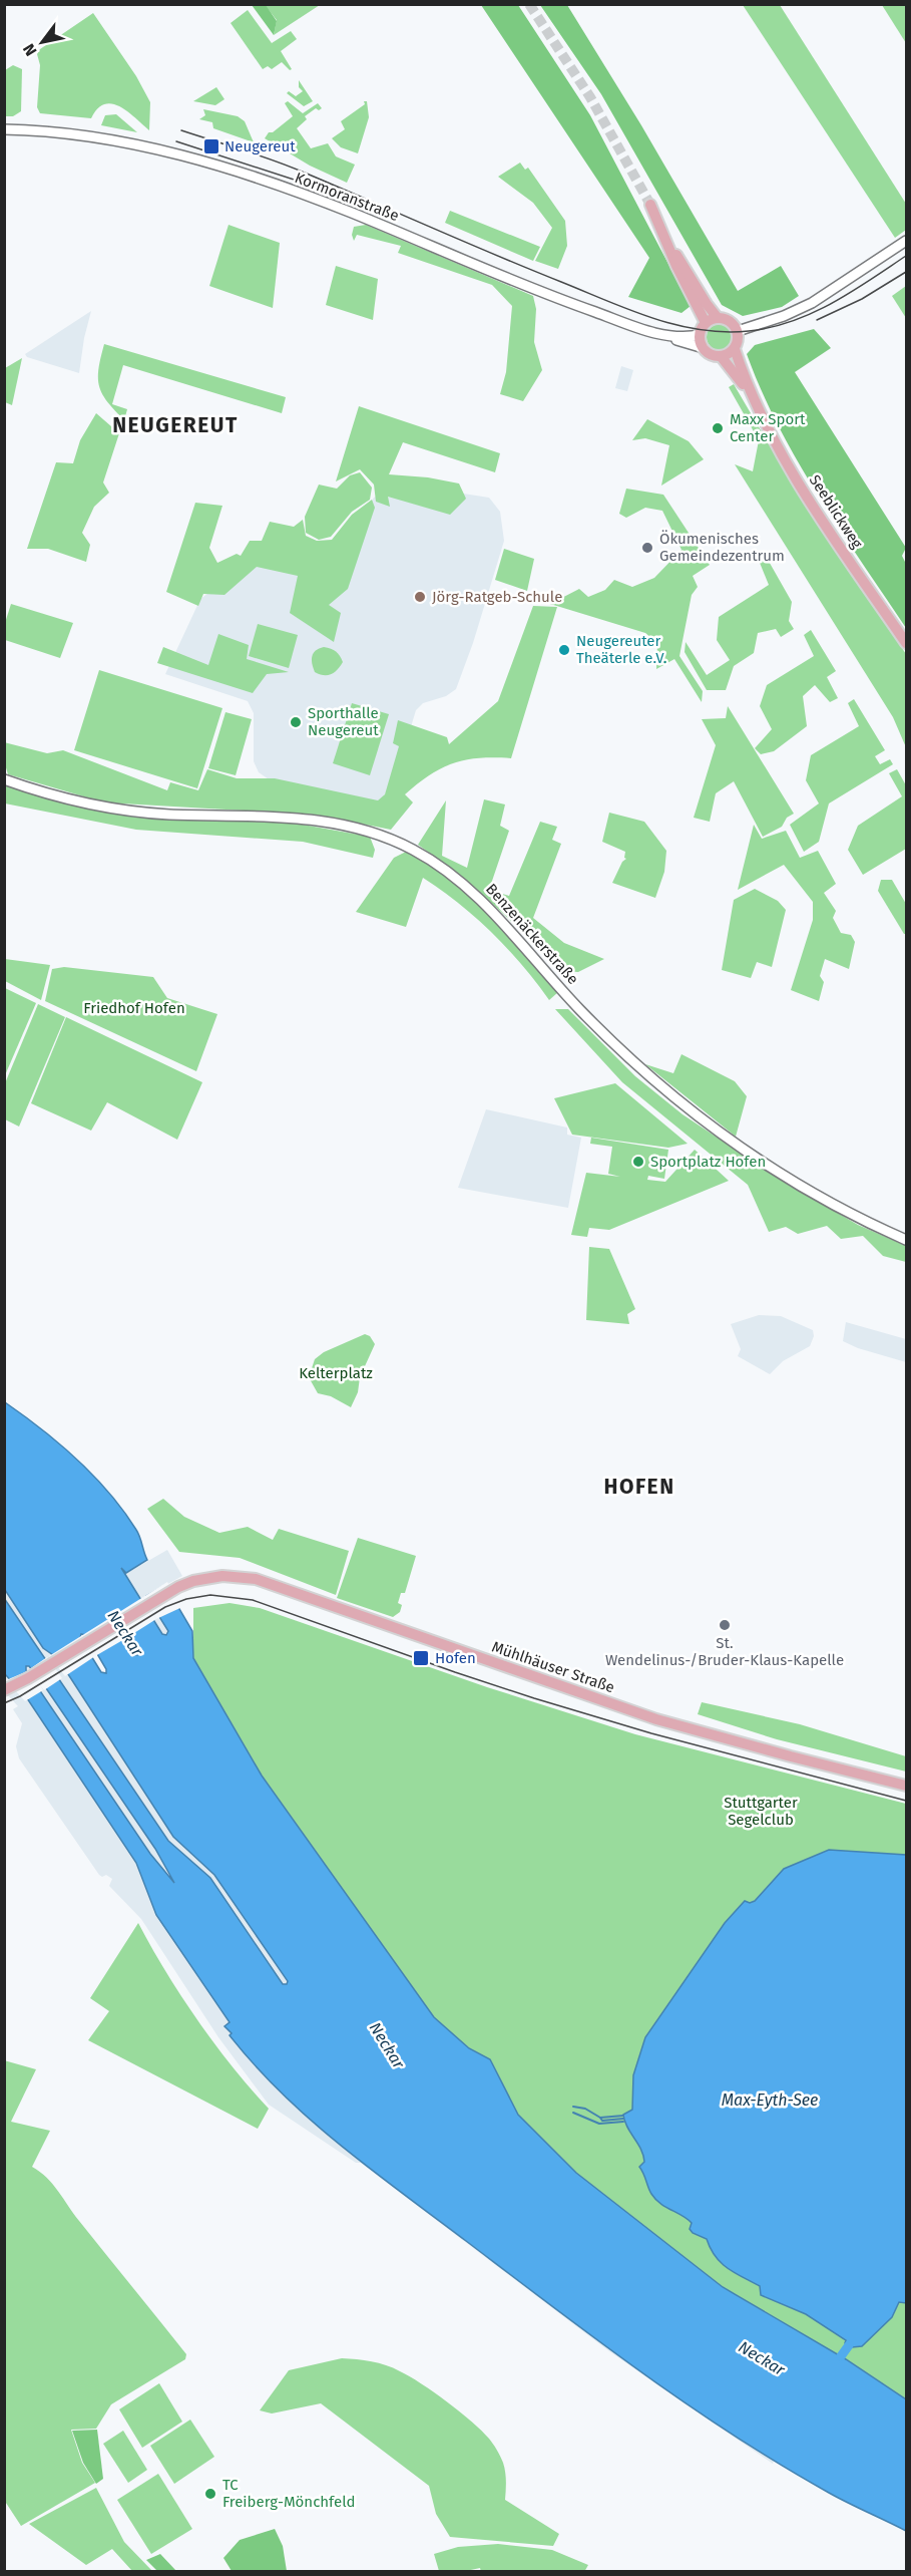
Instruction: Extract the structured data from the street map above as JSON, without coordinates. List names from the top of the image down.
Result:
{
  "streets": {
    "main road": ["Seeblickweg", "Mühlhäuser Straße"],
    "street": ["Kormoranstraße", "Benzenäckerstraße"]
  },
  "crossings": [
    ["Kormoranstraße", "Seeblickweg"]
  ],
  "districts": ["NEUGEREUT", "HOFEN"],
  "water": ["Neckar", "Max-Eyth-See"],
  "parks": ["Friedhof Hofen", "Kelterplatz", "Stuttgarter Segelclub"],
  "places": {
    "transit": ["Neugereut", "Hofen"],
    "other": [
      "Maxx Sport Center",
      "Ökumenisches Gemeindezentrum",
      "Jörg-Ratgeb-Schule",
      "Neugereuter Theäterle e.V.",
      "Sporthalle Neugereut",
      "Sportplatz Hofen",
      "St. Wendelinus-/Bruder-Klaus-Kapelle",
      "TC Freiberg-Mönchfeld"
    ]
  },
  "north": "bottom left"
}
